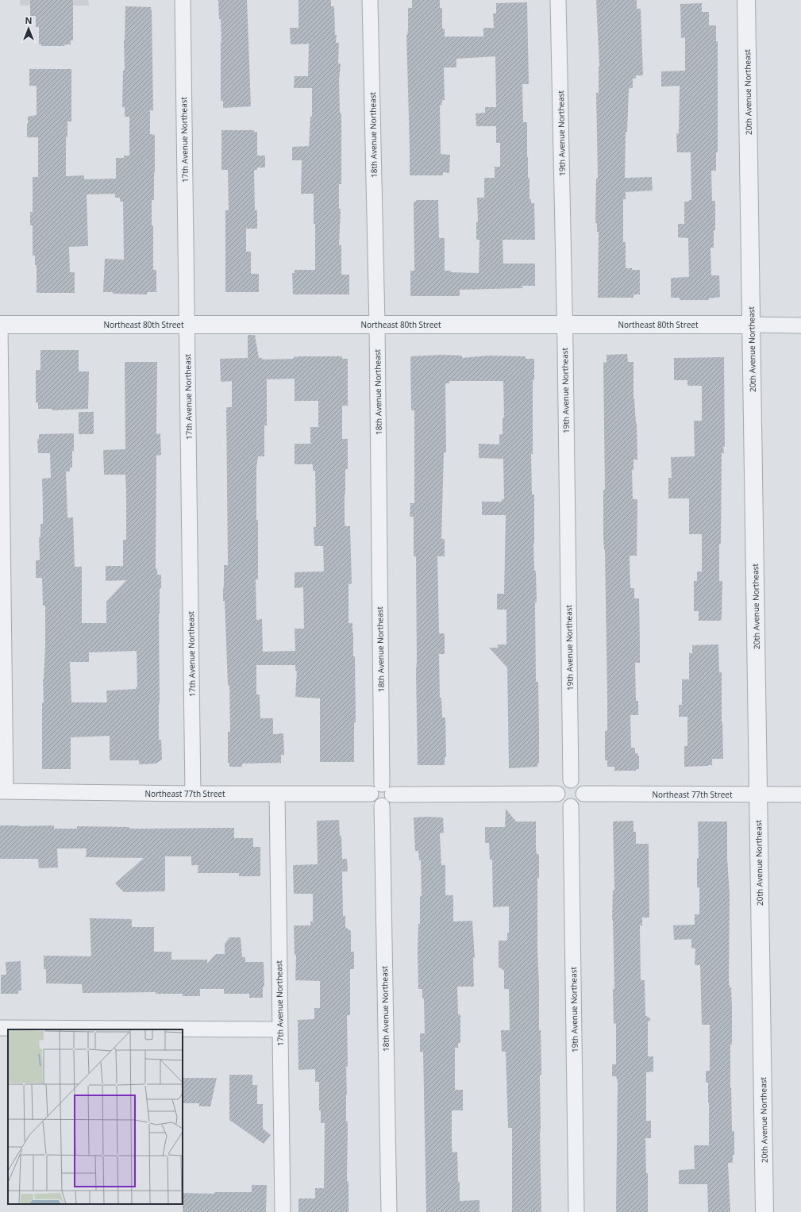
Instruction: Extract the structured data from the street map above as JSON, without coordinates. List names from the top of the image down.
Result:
{
  "streets": {
    "street": [
      "20th Avenue Northeast",
      "19th Avenue Northeast",
      "18th Avenue Northeast",
      "17th Avenue Northeast",
      "Northeast 80th Street",
      "Northeast 77th Street"
    ]
  },
  "crossings": [
    ["20th Avenue Northeast", "Northeast 80th Street"],
    ["20th Avenue Northeast", "Northeast 77th Street"],
    ["19th Avenue Northeast", "Northeast 80th Street"],
    ["19th Avenue Northeast", "Northeast 77th Street"],
    ["18th Avenue Northeast", "Northeast 80th Street"],
    ["18th Avenue Northeast", "Northeast 77th Street"],
    ["17th Avenue Northeast", "Northeast 80th Street"],
    ["17th Avenue Northeast", "Northeast 77th Street"]
  ],
  "north": "top"
}
